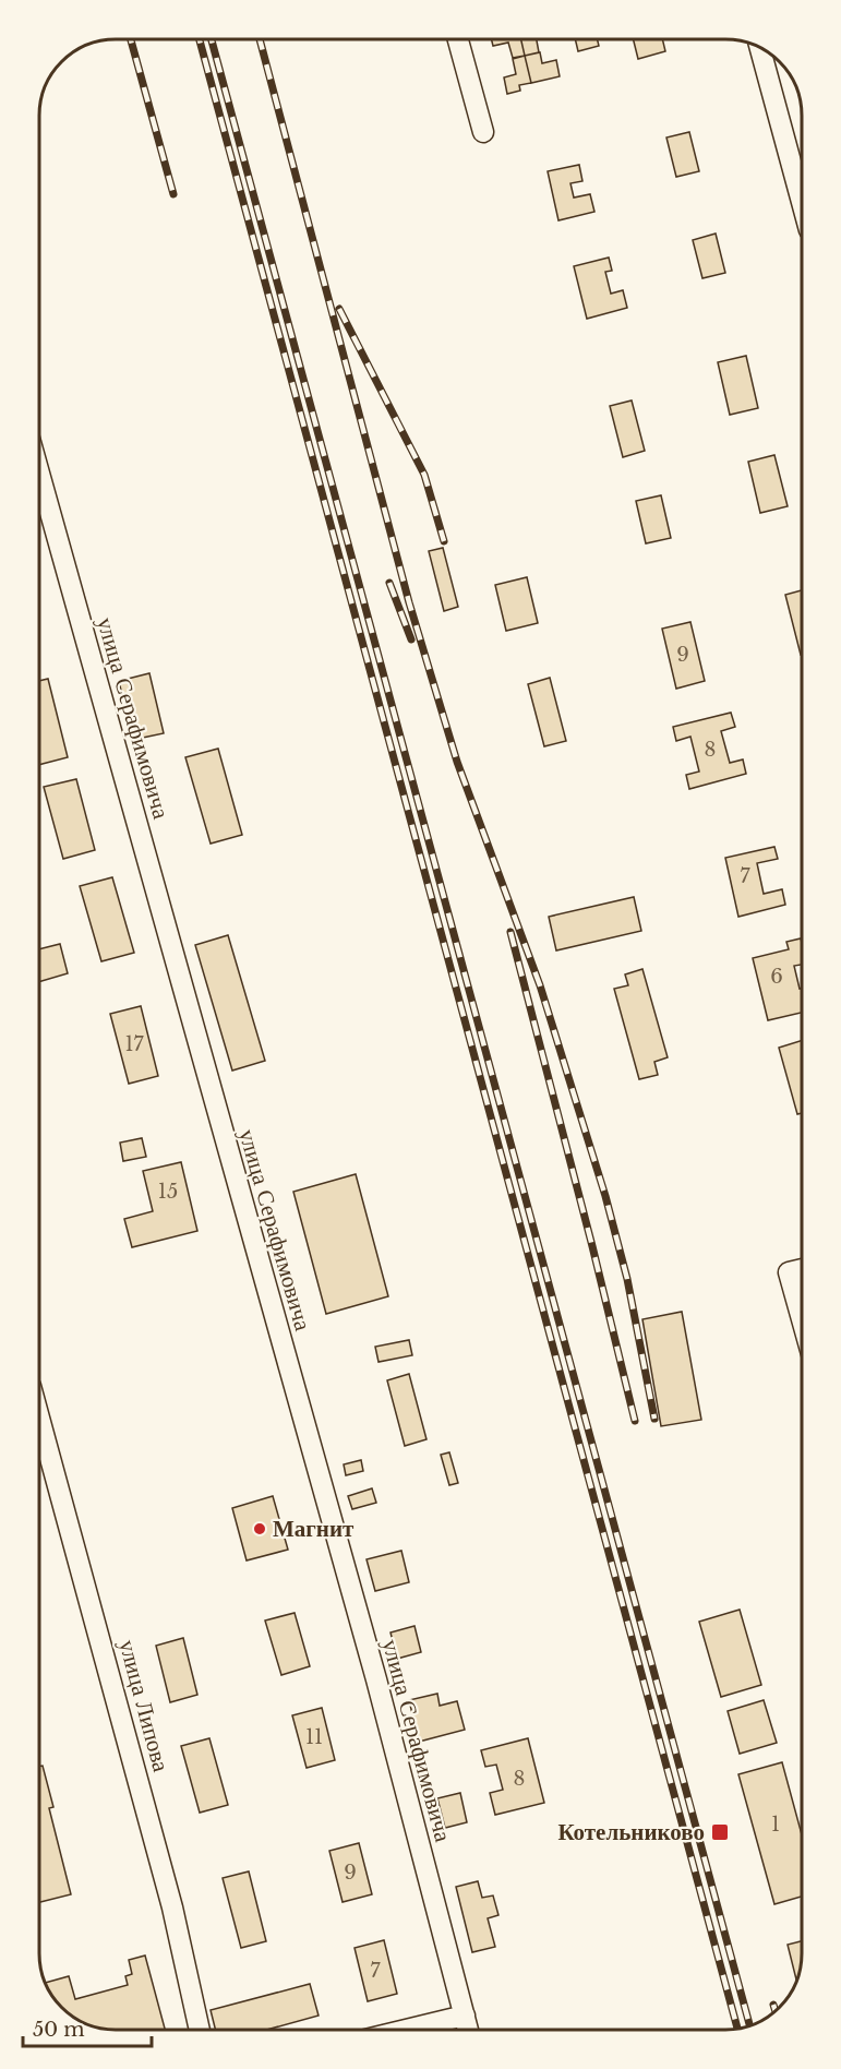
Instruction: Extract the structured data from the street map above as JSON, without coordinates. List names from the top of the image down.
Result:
{
  "streets": {
    "street": ["улица Серафимовича", "улица Липова"]
  },
  "places": {
    "other": ["Магнит"],
    "transit": ["Котельниково"]
  },
  "house_numbers": [
    "9",
    "8",
    "7",
    "6",
    "17",
    "15",
    "11",
    "8",
    "1",
    "9",
    "7"
  ],
  "scale_bar": "50 m"
}
